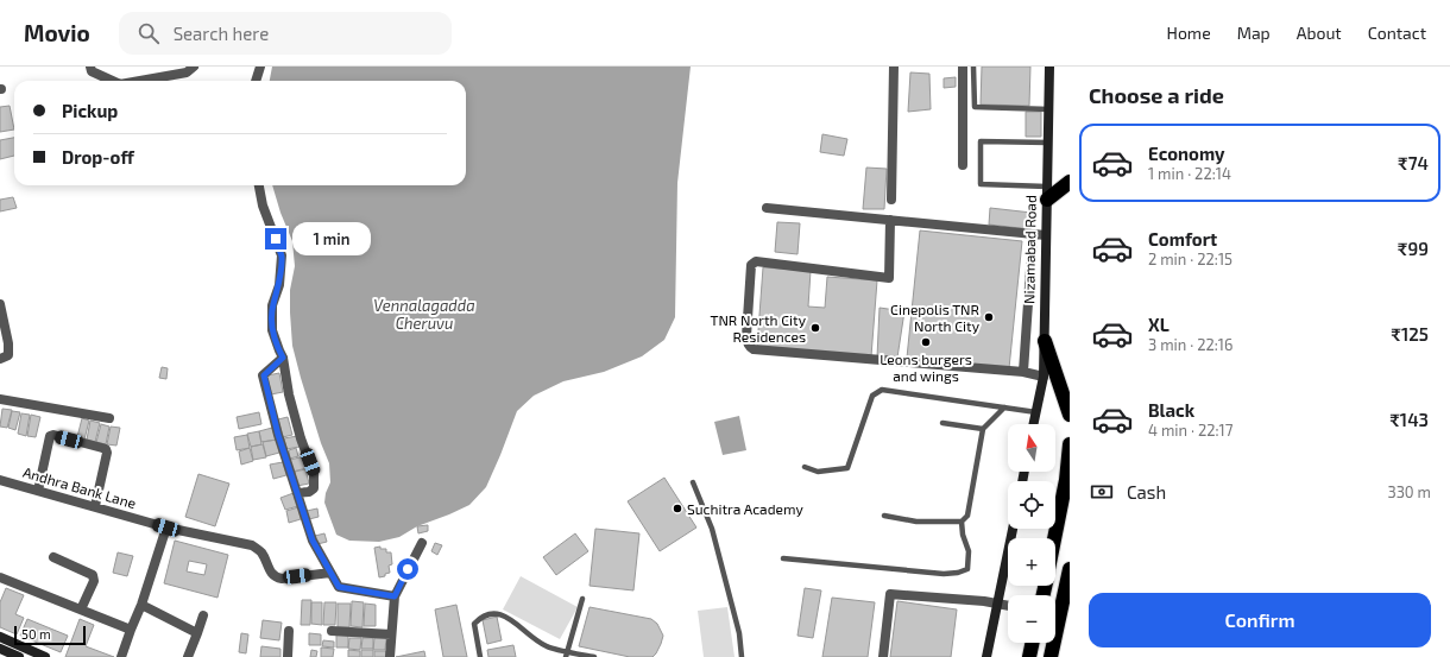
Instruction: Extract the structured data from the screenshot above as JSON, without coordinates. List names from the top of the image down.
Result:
{
  "streets": {
    "main road": ["Nizamabad Road"],
    "street": ["Andhra Bank Lane"]
  },
  "water": ["Vennalagadda Cheruvu"],
  "places": [
    "Cinepolis TNR North City",
    "TNR North City Residences",
    "Leons burgers and wings",
    "Suchitra Academy"
  ],
  "scale_bar": "50 m",
  "north": "top",
  "page": {
    "header": "Movio",
    "search": "Search here",
    "nav": [
      "Home",
      "Map",
      "About",
      "Contact"
    ],
    "heading": "Choose a ride",
    "banner": ["Pickup", "Drop-off"],
    "list": [
      {
        "name": "Economy",
        "note": "1 min · 22:14",
        "value": "₹74"
      },
      {
        "name": "Comfort",
        "note": "2 min · 22:15",
        "value": "₹99"
      },
      {
        "name": "XL",
        "note": "3 min · 22:16",
        "value": "₹125"
      },
      {
        "name": "Black",
        "note": "4 min · 22:17",
        "value": "₹143"
      }
    ],
    "bubble": "1 min",
    "map_buttons": ["+", "−"],
    "pay": ["Cash", "330 m"],
    "buttons": "Confirm",
    "scale": "50 m"
  }
}
